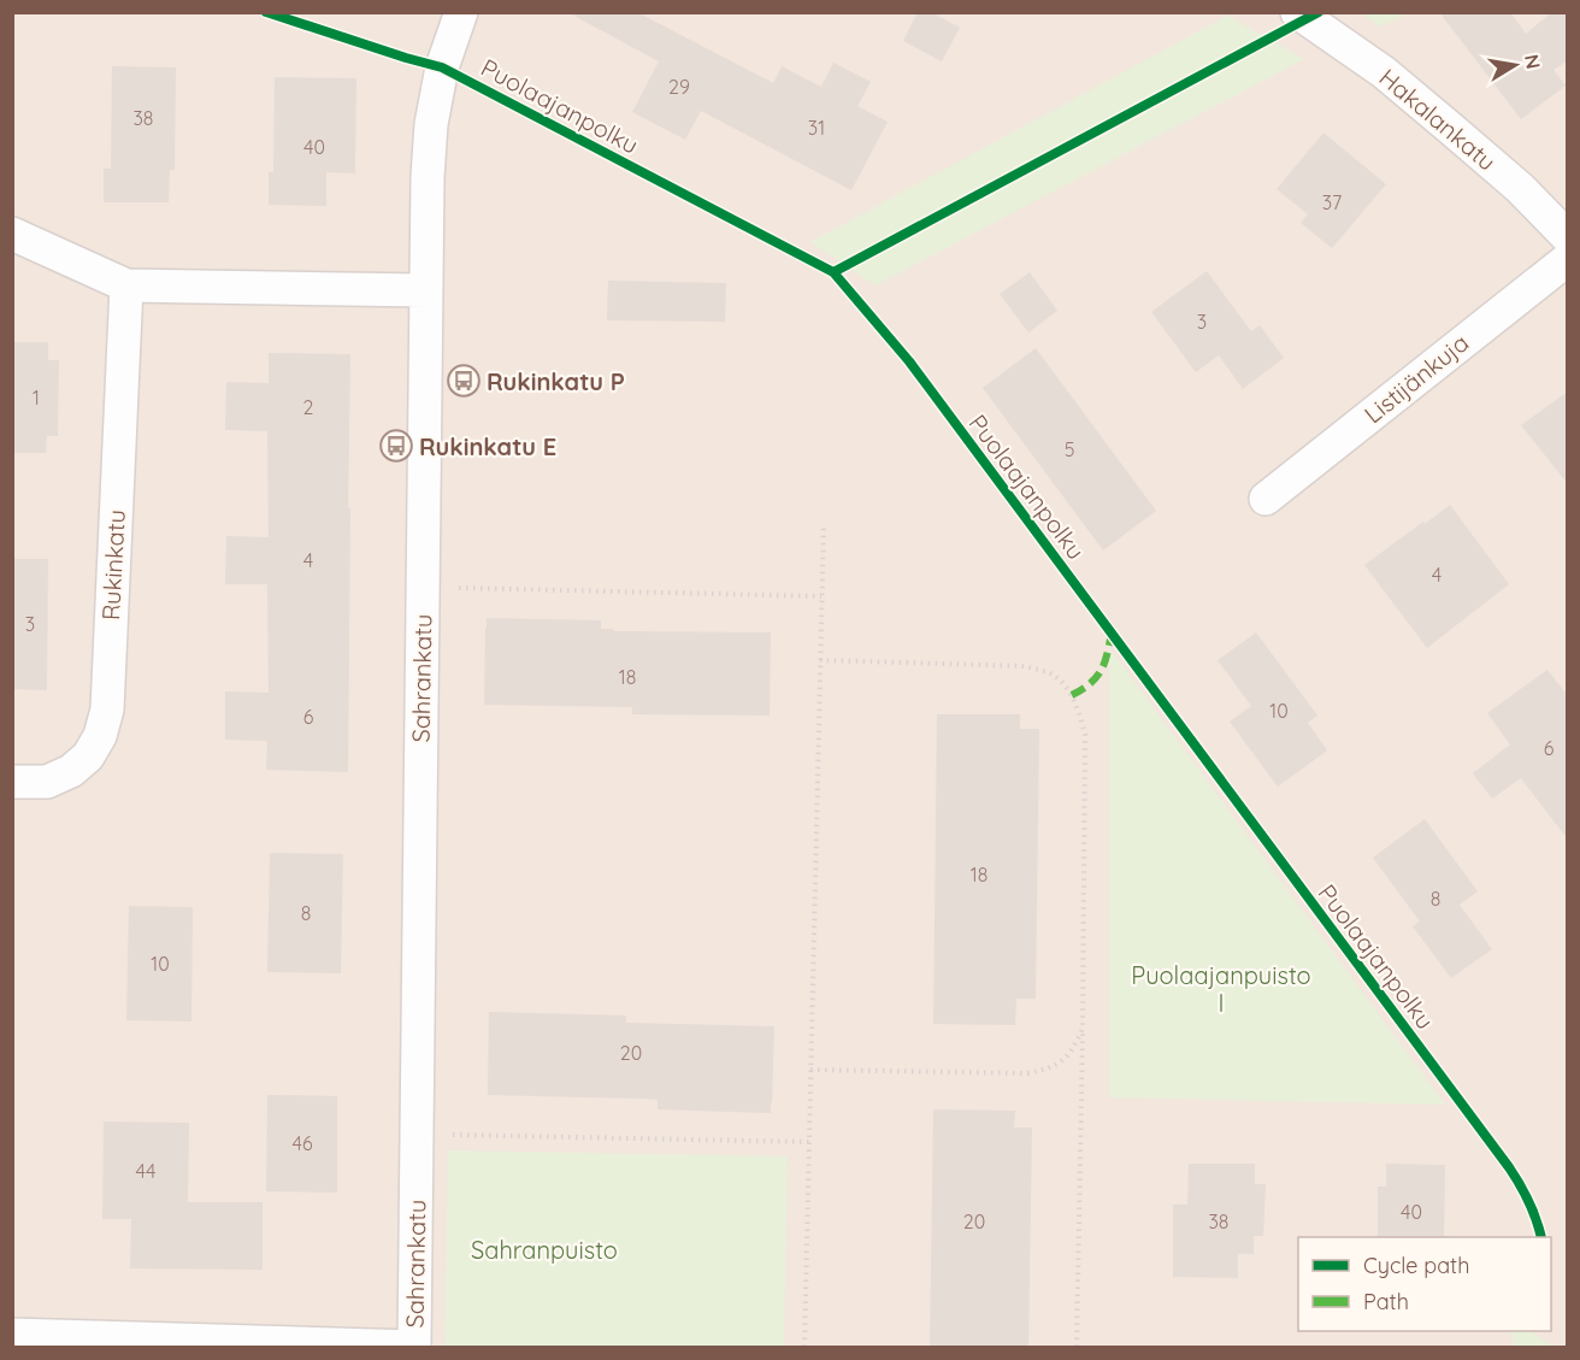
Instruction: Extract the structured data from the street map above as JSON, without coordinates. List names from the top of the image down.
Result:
{
  "streets": {
    "street": [
      "Hakalankatu",
      "Listijänkuja",
      "Rukinkatu",
      "Sahrankatu"
    ],
    "cycle path": ["Puolaajanpolku"]
  },
  "parks": ["Puolaajanpuisto I", "Sahranpuisto"],
  "places": {
    "bus stop": ["Rukinkatu P", "Rukinkatu E"]
  },
  "house_numbers": [
    "29",
    "38",
    "31",
    "40",
    "37",
    "3",
    "1",
    "2",
    "5",
    "4",
    "4",
    "3",
    "18",
    "10",
    "6",
    "6",
    "18",
    "8",
    "8",
    "10",
    "20",
    "46",
    "44",
    "40",
    "20",
    "38"
  ],
  "legend": ["Cycle path", "Path"],
  "north": "right"
}
